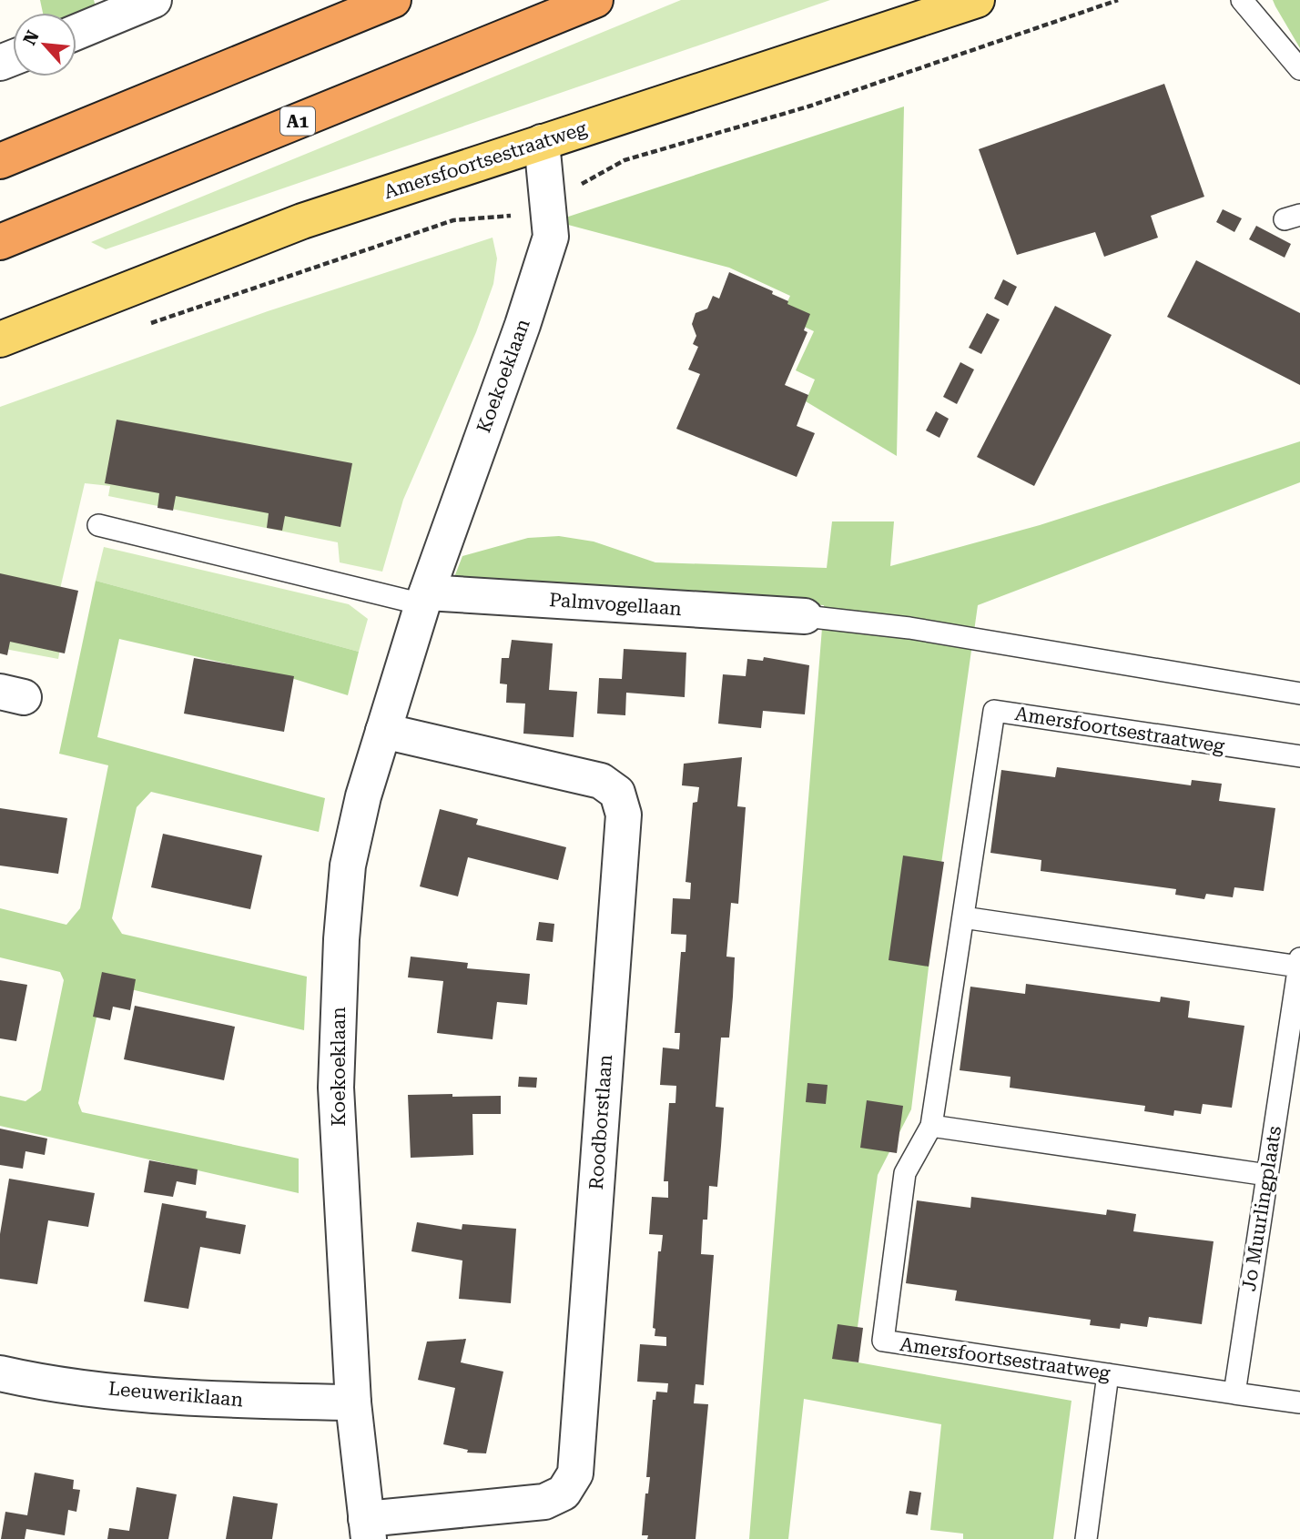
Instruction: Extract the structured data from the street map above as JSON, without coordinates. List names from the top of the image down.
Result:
{
  "streets": {
    "highway": ["A1"],
    "main road": ["Amersfoortsestraatweg"],
    "street": [
      "Koekoeklaan",
      "Palmvogellaan",
      "Roodborstlaan",
      "Leeuweriklaan"
    ],
    "lane": ["Jo Muurlingplaats"]
  },
  "crossings": [
    ["Amersfoortsestraatweg", "Koekoeklaan"],
    ["Amersfoortsestraatweg", "Jo Muurlingplaats"],
    ["Koekoeklaan", "Palmvogellaan"],
    ["Koekoeklaan", "Roodborstlaan"],
    ["Koekoeklaan", "Leeuweriklaan"]
  ],
  "north": "top left"
}
